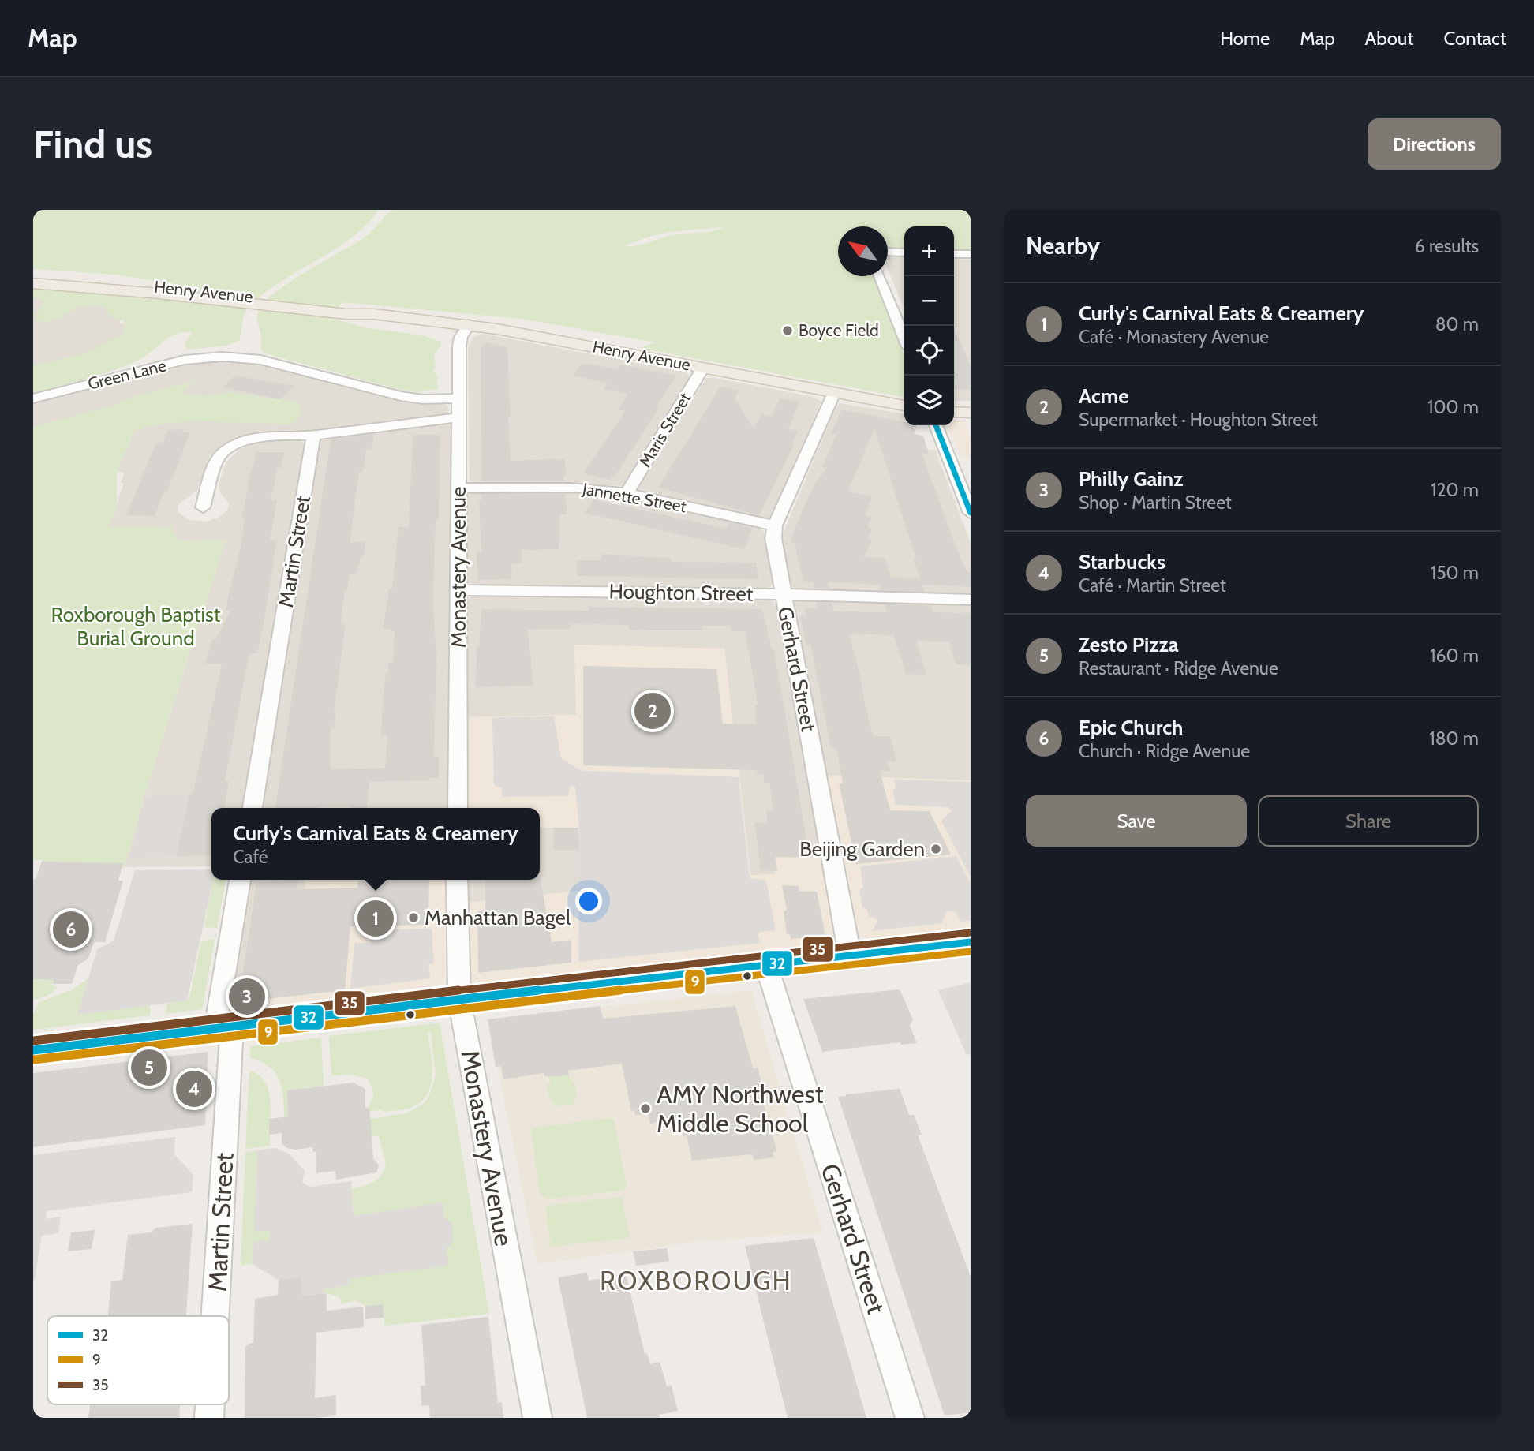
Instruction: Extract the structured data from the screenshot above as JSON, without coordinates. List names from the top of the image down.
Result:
{
  "streets": {
    "main road": ["Henry Avenue"],
    "street": [
      "Green Lane",
      "Maris Street",
      "Jannette Street",
      "Martin Street",
      "Monastery Avenue",
      "Houghton Street",
      "Gerhard Street"
    ]
  },
  "crossings": [
    ["Henry Avenue", "Maris Street"],
    ["Henry Avenue", "Monastery Avenue"],
    ["Henry Avenue", "Gerhard Street"],
    ["Green Lane", "Monastery Avenue"],
    ["Maris Street", "Jannette Street"],
    ["Jannette Street", "Monastery Avenue"],
    ["Jannette Street", "Gerhard Street"],
    ["Monastery Avenue", "Houghton Street"],
    ["Houghton Street", "Gerhard Street"]
  ],
  "districts": ["ROXBOROUGH"],
  "parks": ["Roxborough Baptist Burial Ground"],
  "places": [
    "Boyce Field",
    "Beijing Garden",
    "Manhattan Bagel",
    "AMY Northwest Middle School"
  ],
  "lines": ["transit line 32", "transit line 35", "transit line 9"],
  "legend": ["32", "9", "35"],
  "north": "top left",
  "page": {
    "header": "Map",
    "nav": [
      "Home",
      "Map",
      "About",
      "Contact"
    ],
    "buttons": [
      "Directions",
      ["Save", "Share"]
    ],
    "title": "Find us",
    "heading": ["Nearby", "6 results"],
    "map_buttons": ["+", "−"],
    "list": [
      {
        "mark": "1",
        "name": "Curly's Carnival Eats & Creamery",
        "note": "Café · Monastery Avenue",
        "value": "80 m"
      },
      {
        "mark": "2",
        "name": "Acme",
        "note": "Supermarket · Houghton Street",
        "value": "100 m"
      },
      {
        "mark": "3",
        "name": "Philly Gainz",
        "note": "Shop · Martin Street",
        "value": "120 m"
      },
      {
        "mark": "4",
        "name": "Starbucks",
        "note": "Café · Martin Street",
        "value": "150 m"
      },
      {
        "mark": "5",
        "name": "Zesto Pizza",
        "note": "Restaurant · Ridge Avenue",
        "value": "160 m"
      },
      {
        "mark": "6",
        "name": "Epic Church",
        "note": "Church · Ridge Avenue",
        "value": "180 m"
      }
    ],
    "pins": [
      "2",
      "1",
      "6",
      "3",
      "5",
      "4"
    ],
    "popup": ["Curly's Carnival Eats & Creamery", "Café"]
  }
}
